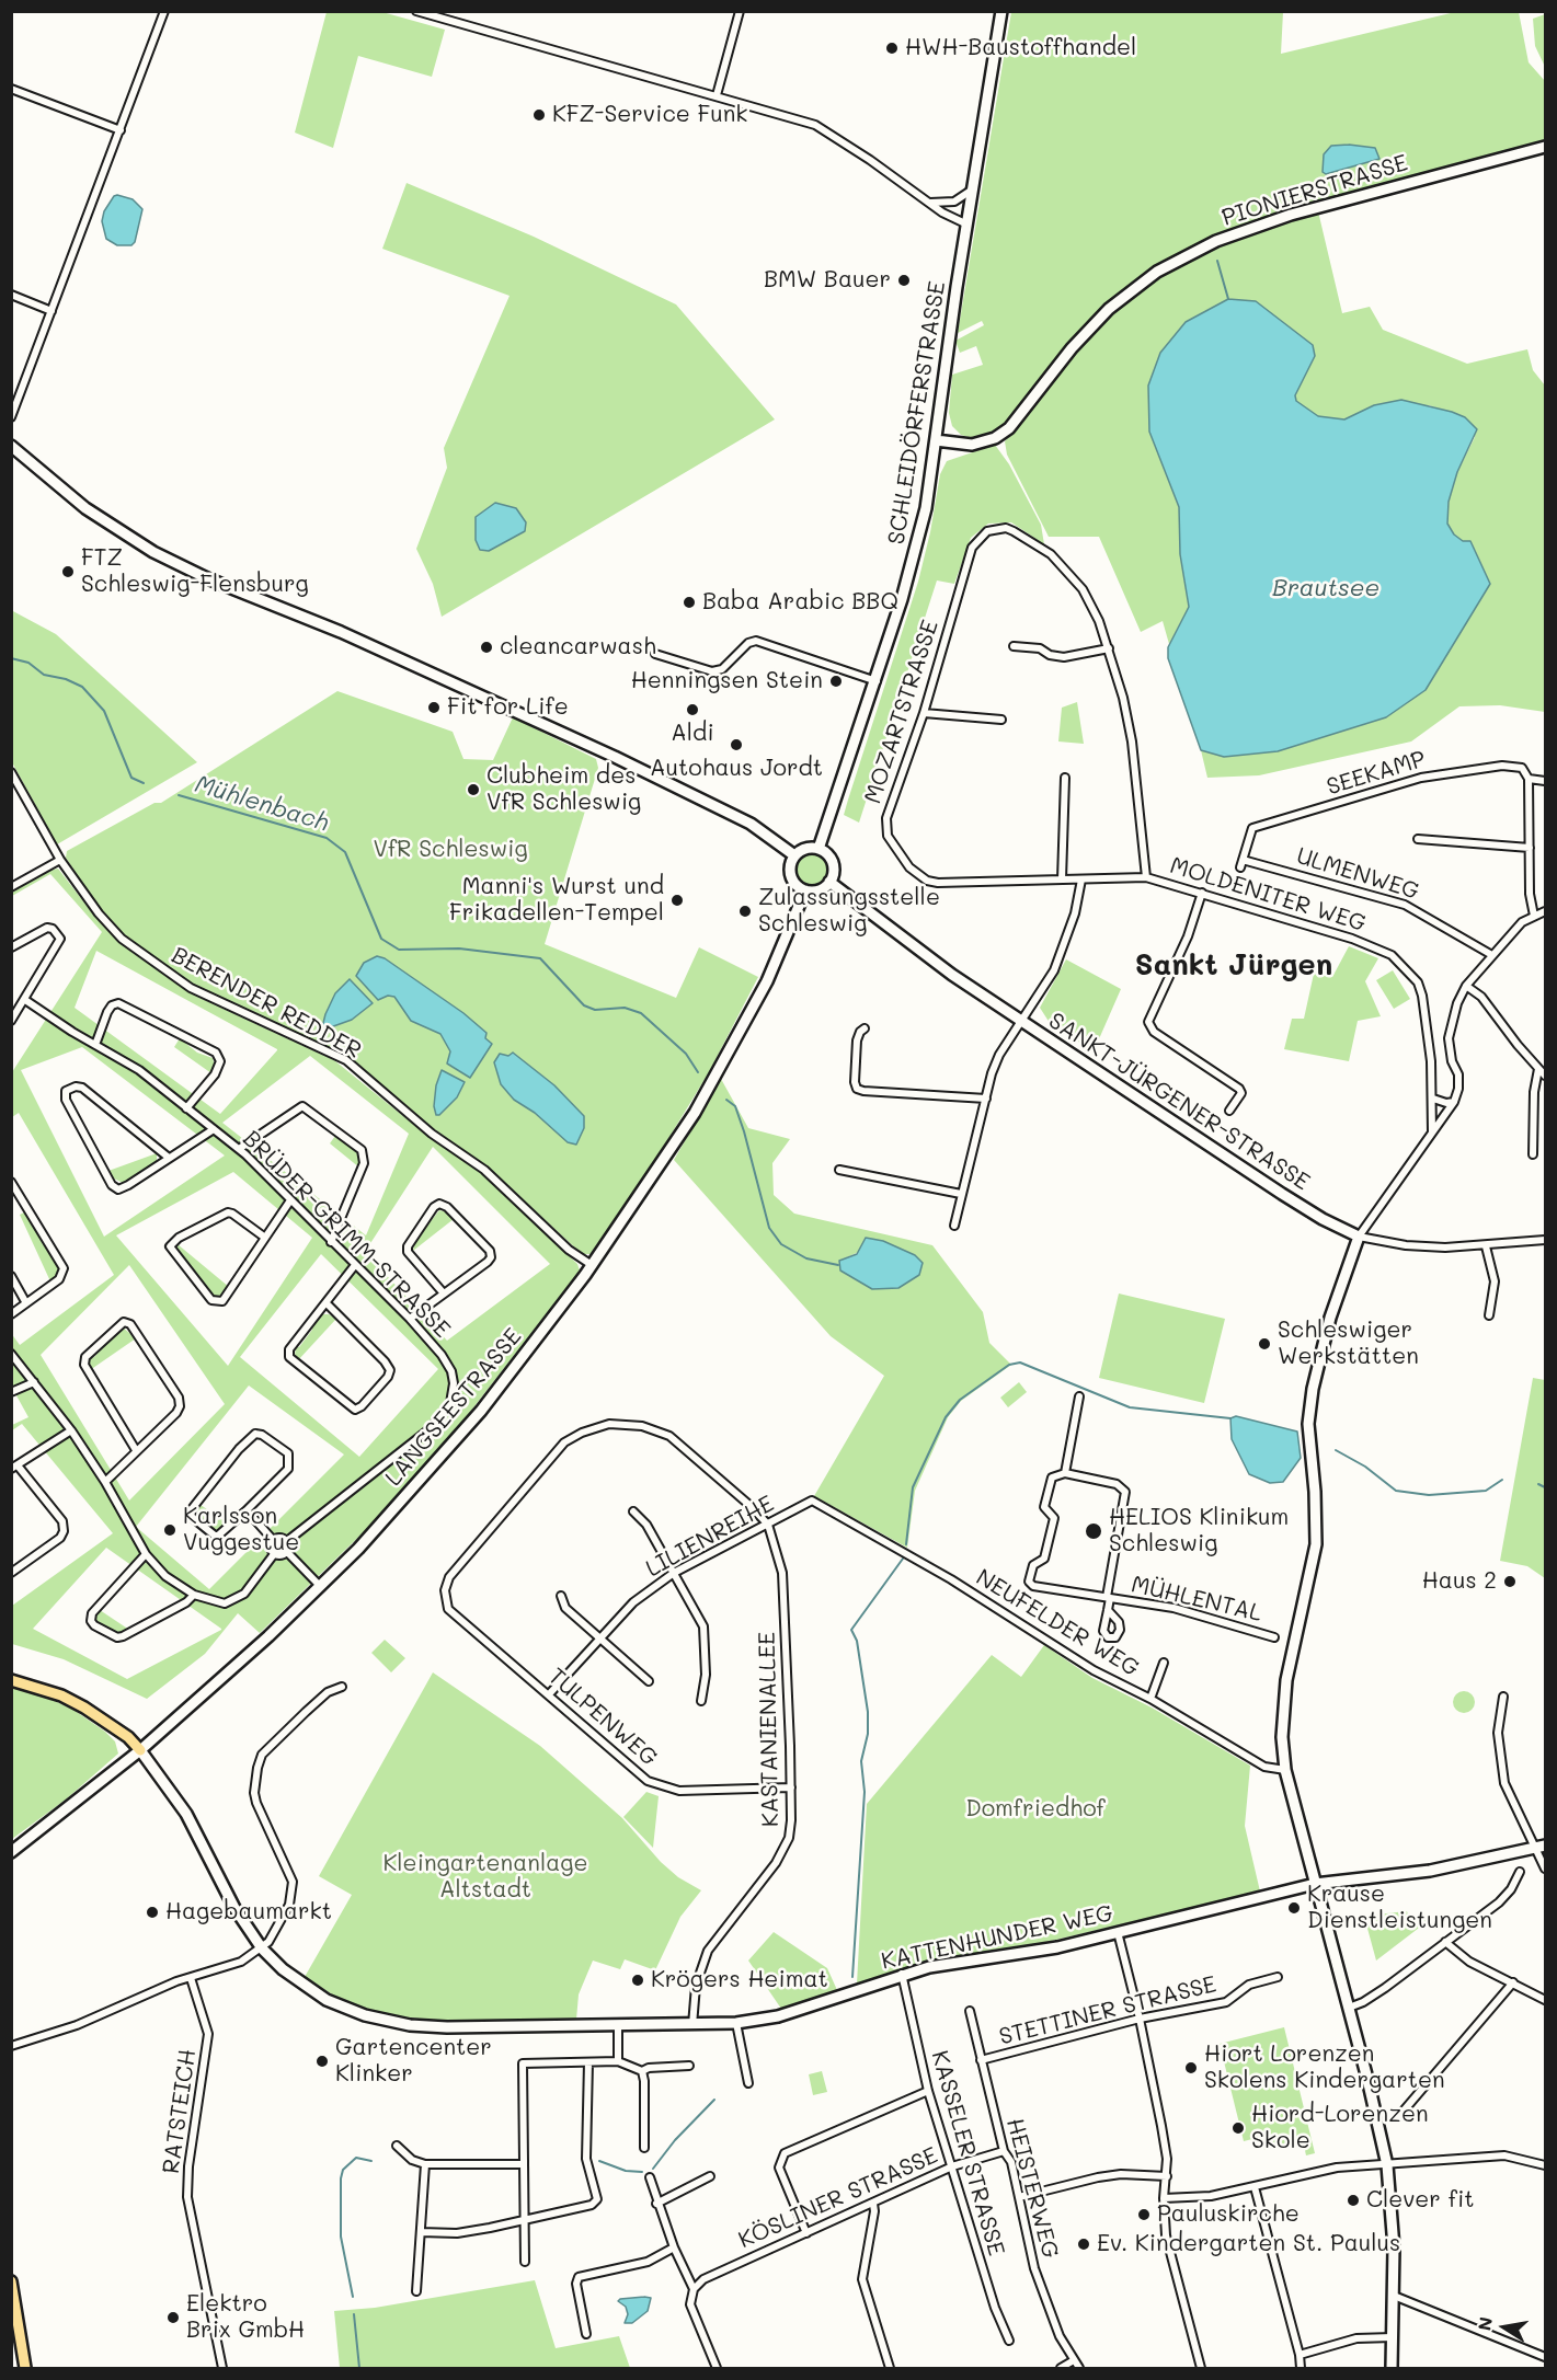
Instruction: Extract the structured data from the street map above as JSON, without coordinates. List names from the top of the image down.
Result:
{
  "streets": {
    "street": [
      "PIONIERSTRASSE",
      "SCHLEIDÖRFERSTRASSE",
      "MOZARTSTRASSE",
      "SEEKAMP",
      "ULMENWEG",
      "MOLDENITER WEG",
      "BERENDER REDDER",
      "SANKT-JÜRGENER-STRASSE",
      "BRÜDER-GRIMM-STRASSE",
      "LANGSEESTRASSE",
      "LILIENREIHE",
      "MÜHLENTAL",
      "NEUFELDER WEG",
      "TULPENWEG",
      "KASTANIENALLEE",
      "KATTENHUNDER WEG",
      "STETTINER STRASSE",
      "RATSTEICH",
      "KASSELER STRASSE",
      "HEISTERWEG",
      "KÖSLINER STRASSE"
    ]
  },
  "crossings": [
    ["PIONIERSTRASSE", "SCHLEIDÖRFERSTRASSE"],
    ["SCHLEIDÖRFERSTRASSE", "SANKT-JÜRGENER-STRASSE"],
    ["SCHLEIDÖRFERSTRASSE", "LANGSEESTRASSE"],
    ["MOZARTSTRASSE", "MOLDENITER WEG"],
    ["SEEKAMP", "ULMENWEG"],
    ["BERENDER REDDER", "LANGSEESTRASSE"],
    ["SANKT-JÜRGENER-STRASSE", "LANGSEESTRASSE"],
    ["LANGSEESTRASSE", "KATTENHUNDER WEG"],
    ["LILIENREIHE", "NEUFELDER WEG"],
    ["LILIENREIHE", "TULPENWEG"],
    ["LILIENREIHE", "KASTANIENALLEE"],
    ["TULPENWEG", "KASTANIENALLEE"],
    ["KASTANIENALLEE", "KATTENHUNDER WEG"],
    ["KATTENHUNDER WEG", "KASSELER STRASSE"],
    ["STETTINER STRASSE", "HEISTERWEG"],
    ["KASSELER STRASSE", "KÖSLINER STRASSE"],
    ["HEISTERWEG", "KÖSLINER STRASSE"]
  ],
  "districts": ["Sankt Jürgen"],
  "water": ["Brautsee", "Mühlenbach"],
  "parks": ["VfR Schleswig", "Domfriedhof", "Kleingartenanlage Altstadt"],
  "places": [
    "HWH-Baustoffhandel",
    "KFZ-Service Funk",
    "BMW Bauer",
    "FTZ Schleswig-Flensburg",
    "Baba Arabic BBQ",
    "cleancarwash",
    "Henningsen Stein",
    "Fit for Life",
    "Aldi",
    "Autohaus Jordt",
    "Clubheim des VfR Schleswig",
    "Manni's Wurst und Frikadellen-Tempel",
    "Zulassungsstelle Schleswig",
    "Schleswiger Werkstätten",
    "Karlsson Vuggestue",
    "HELIOS Klinikum Schleswig",
    "Haus 2",
    "Krause Dienstleistungen",
    "Hagebaumarkt",
    "Krögers Heimat",
    "Gartencenter Klinker",
    "Hiort Lorenzen Skolens Kindergarten",
    "Hiord-Lorenzen Skole",
    "Clever fit",
    "Pauluskirche",
    "Ev. Kindergarten St. Paulus",
    "Elektro Brix GmbH"
  ],
  "north": "left"
}
